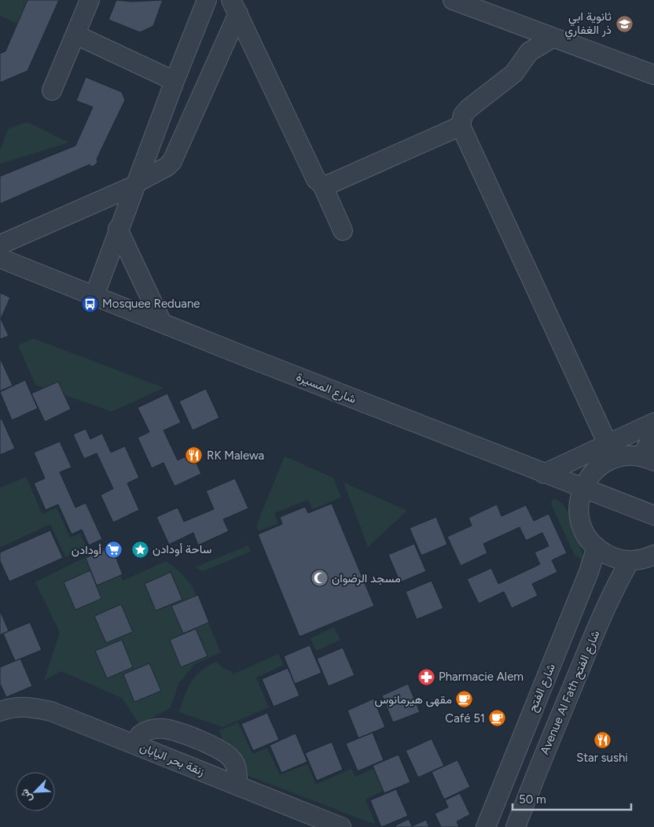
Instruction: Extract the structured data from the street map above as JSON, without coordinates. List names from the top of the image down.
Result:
{
  "streets": {
    "street": [
      "شارع المسيرة",
      "شارع الفتح",
      "Avenue Al Fath شارع الفتح",
      "زنقة بحر اليابان"
    ]
  },
  "places": {
    "school or university": ["ثانوية ابي ذر الغفاري"],
    "bus stop": ["Mosquee Reduane"],
    "restaurant": ["RK Malewa", "Star sushi"],
    "place": ["ساحة أودادن"],
    "supermarket": ["أودادن"],
    "mosque": ["مسجد الرضوان"],
    "pharmacy": ["Pharmacie Alem"],
    "cafe": ["مقهى هيرمانوس", "Café 51"]
  },
  "scale_bar": "50 m",
  "north": "bottom left"
}
